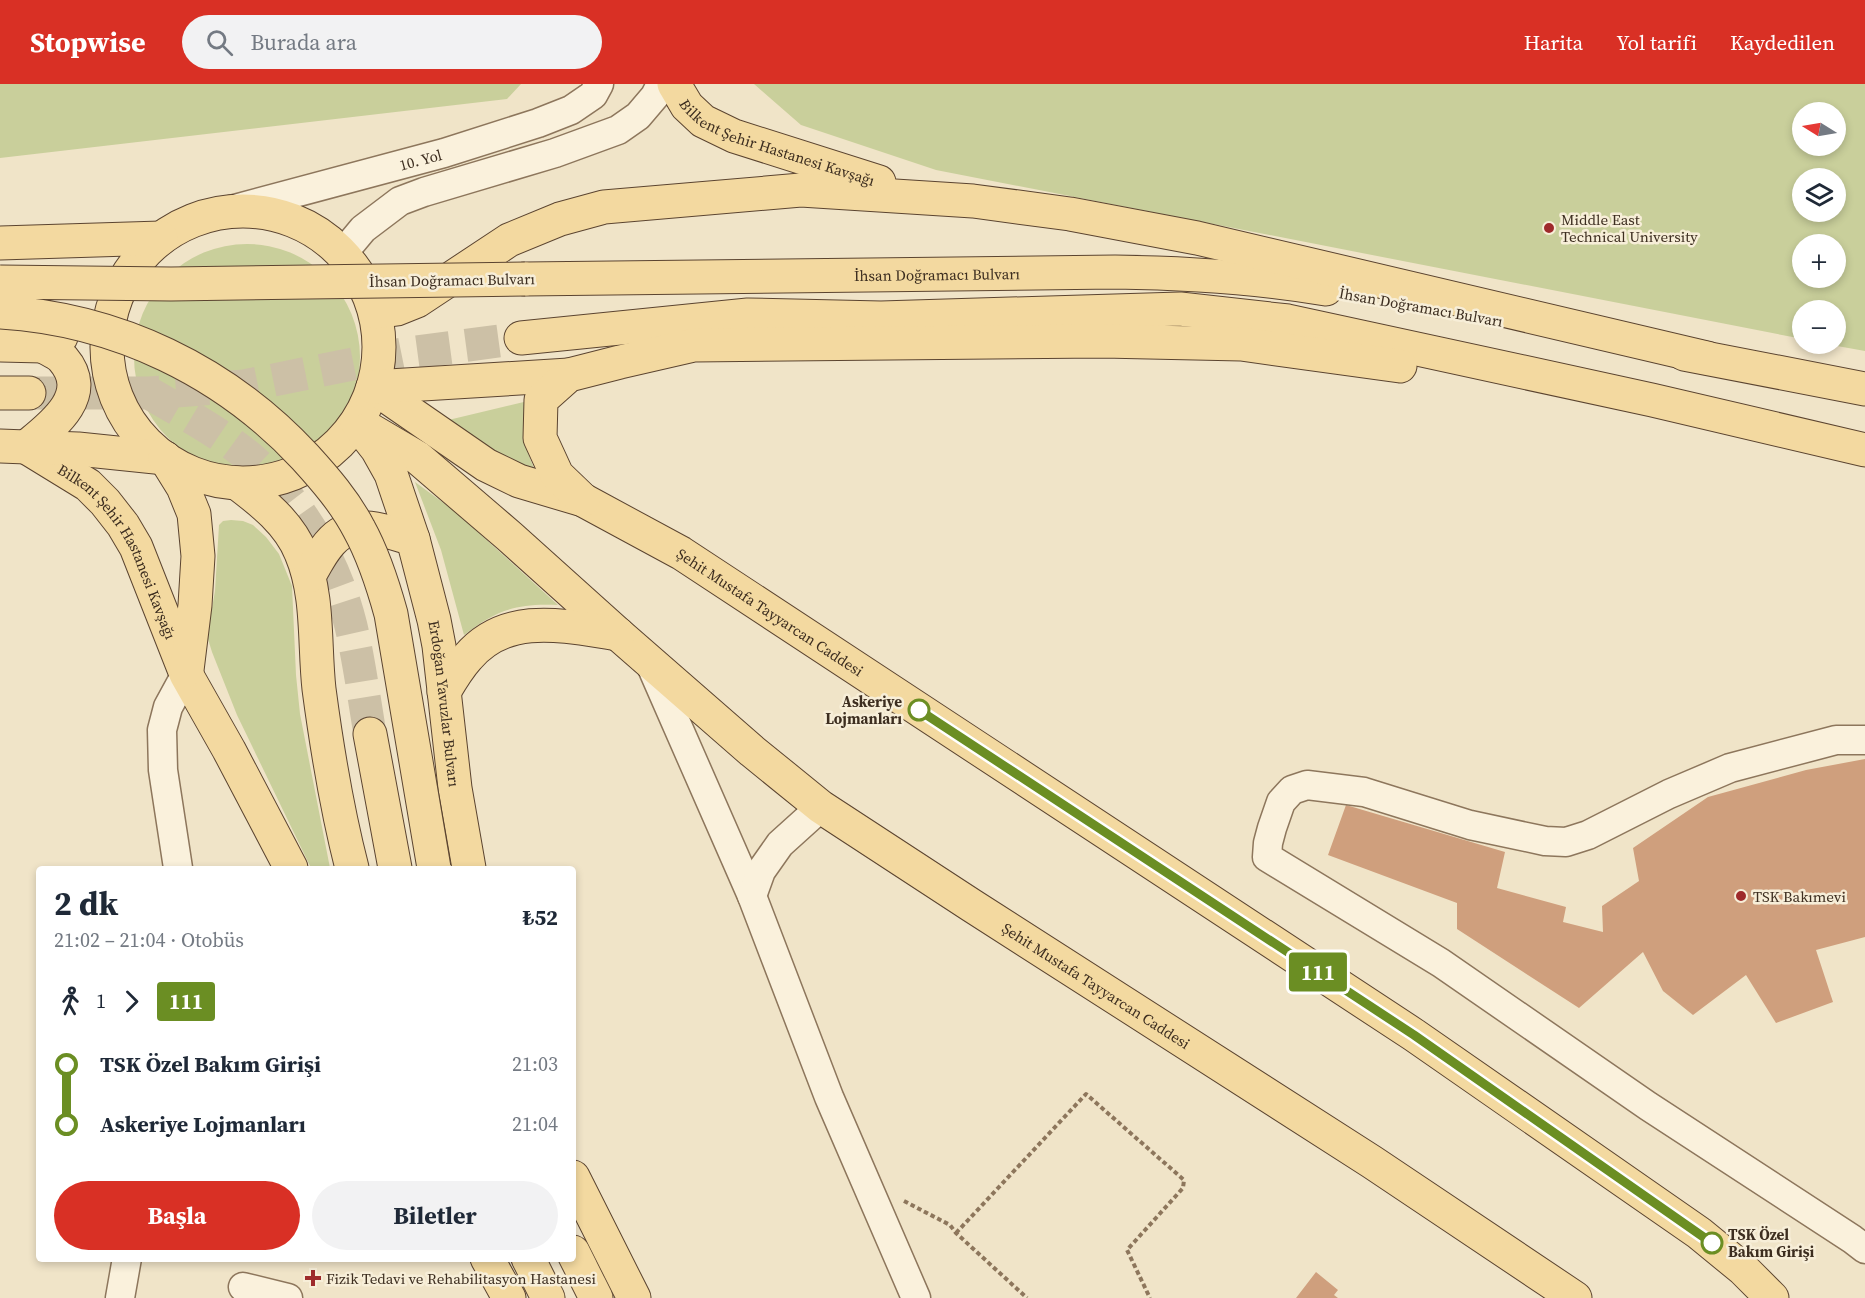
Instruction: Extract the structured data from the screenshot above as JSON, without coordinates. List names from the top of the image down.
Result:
{
  "streets": {
    "main road": [
      "Bilkent Şehir Hastanesi Kavşağı",
      "İhsan Doğramacı Bulvarı",
      "Şehit Mustafa Tayyarcan Caddesi",
      "Erdoğan Yavuzlar Bulvarı"
    ],
    "street": ["10. Yol"]
  },
  "crossings": [
    ["Bilkent Şehir Hastanesi Kavşağı", "10. Yol"],
    ["Bilkent Şehir Hastanesi Kavşağı", "Şehit Mustafa Tayyarcan Caddesi"],
    ["Bilkent Şehir Hastanesi Kavşağı", "Erdoğan Yavuzlar Bulvarı"],
    ["Şehit Mustafa Tayyarcan Caddesi", "Erdoğan Yavuzlar Bulvarı"]
  ],
  "places": {
    "other": [
      "Middle East Technical University",
      "Askeriye Lojmanları",
      "TSK Bakımevi",
      "TSK Özel Bakım Girişi"
    ],
    "health": ["Fizik Tedavi ve Rehabilitasyon Hastanesi"]
  },
  "lines": ["bus line 111"],
  "north": "left",
  "page": {
    "header": "Stopwise",
    "search": "Burada ara",
    "nav": ["Harita", "Yol tarifi", "Kaydedilen"],
    "on_map": "111",
    "map_buttons": ["+", "−"],
    "heading": ["2 dk", "21:02 – 21:04 · Otobüs", "₺52"],
    "legs": ["1", "111"],
    "list": [
      {
        "name": "TSK Özel Bakım Girişi",
        "value": "21:03"
      },
      {
        "name": "Askeriye Lojmanları",
        "value": "21:04"
      }
    ],
    "buttons": ["Başla", "Biletler"]
  }
}
